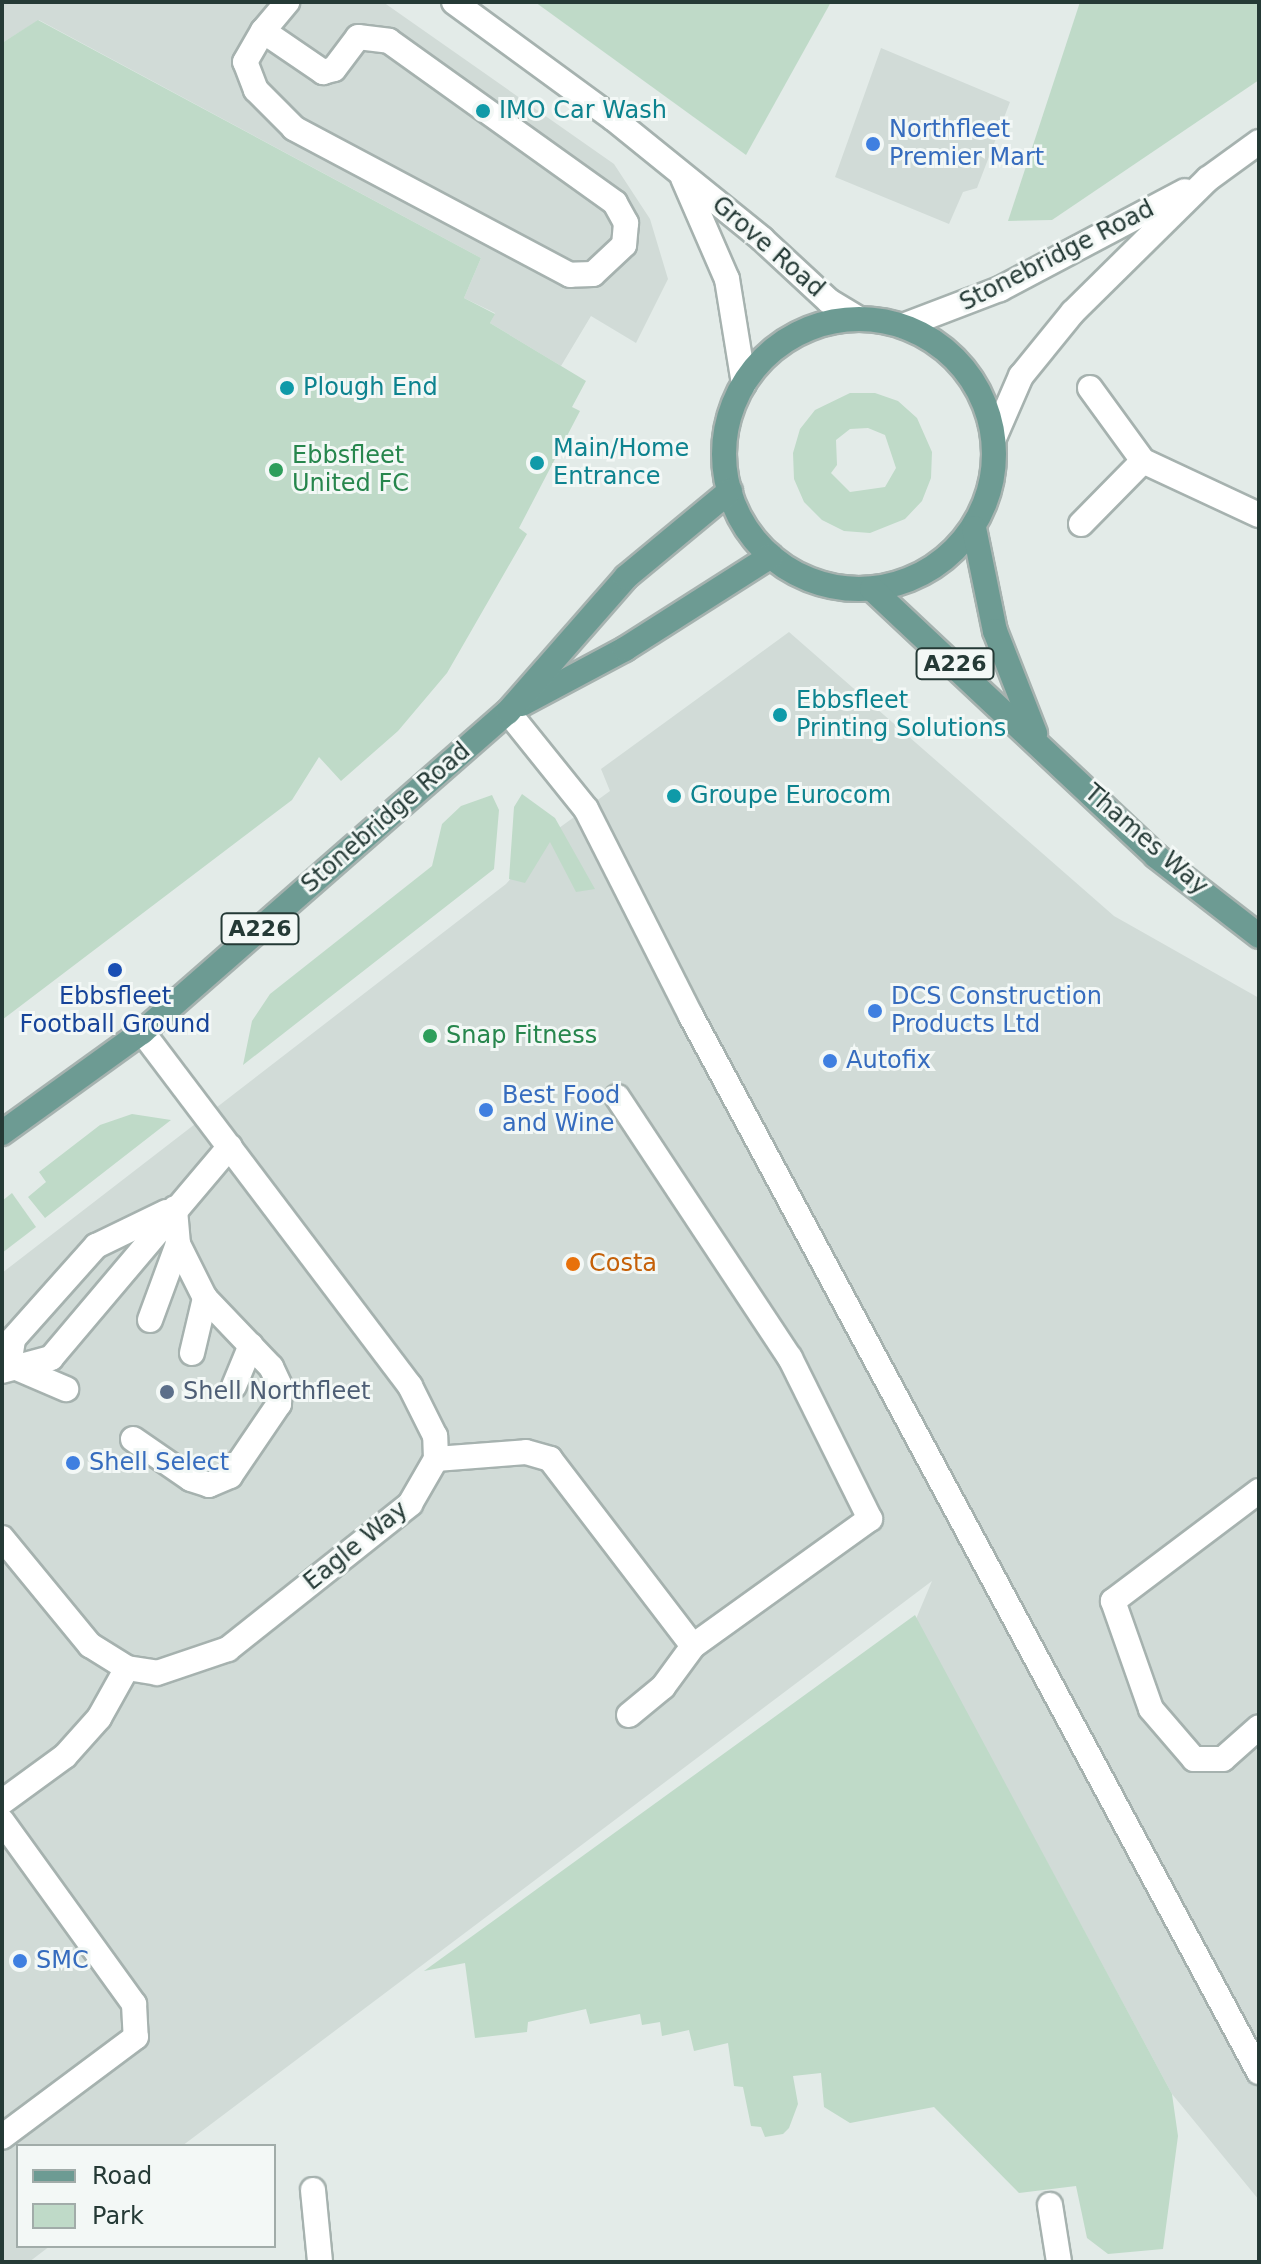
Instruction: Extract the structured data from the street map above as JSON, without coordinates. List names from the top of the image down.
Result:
{
  "streets": {
    "main road": ["Stonebridge Road", "A226", "Thames Way"],
    "street": ["Grove Road", "Eagle Way"]
  },
  "crossings": [
    ["Grove Road", "Stonebridge Road"],
    ["Grove Road", "Thames Way"],
    ["Stonebridge Road", "Thames Way"]
  ],
  "places": [
    "IMO Car Wash",
    "Northfleet Premier Mart",
    "Plough End",
    "Main/Home Entrance",
    "Ebbsfleet United FC",
    "Ebbsfleet Printing Solutions",
    "Groupe Eurocom",
    "Ebbsfleet Football Ground",
    "DCS Construction Products Ltd",
    "Snap Fitness",
    "Autofix",
    "Best Food and Wine",
    "Costa",
    "Shell Northfleet",
    "Shell Select",
    "SMC"
  ],
  "legend": ["Road", "Park"]
}
